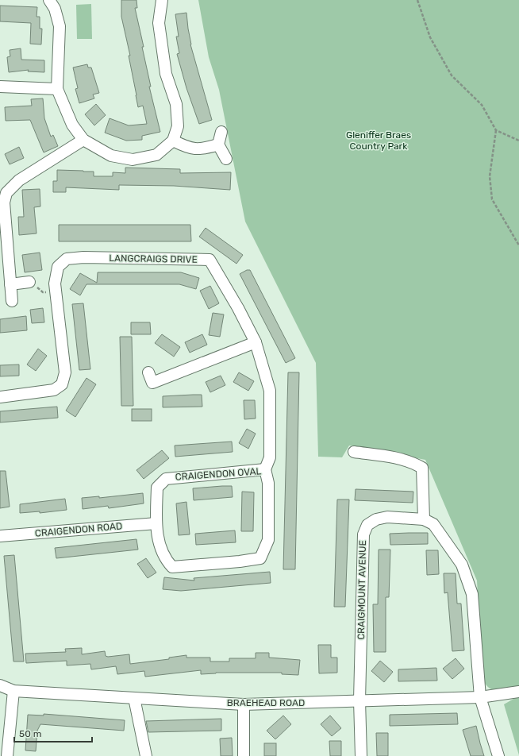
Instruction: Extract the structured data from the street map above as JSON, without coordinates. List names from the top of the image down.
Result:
{
  "streets": {
    "street": [
      "LANGCRAIGS DRIVE",
      "CRAIGENDON OVAL",
      "CRAIGENDON ROAD",
      "CRAIGMOUNT AVENUE",
      "BRAEHEAD ROAD"
    ]
  },
  "crossings": [
    ["LANGCRAIGS DRIVE", "CRAIGENDON OVAL"],
    ["CRAIGENDON OVAL", "CRAIGENDON ROAD"],
    ["CRAIGMOUNT AVENUE", "BRAEHEAD ROAD"]
  ],
  "parks": ["Gleniffer Braes Country Park"],
  "scale_bar": "50 m"
}
